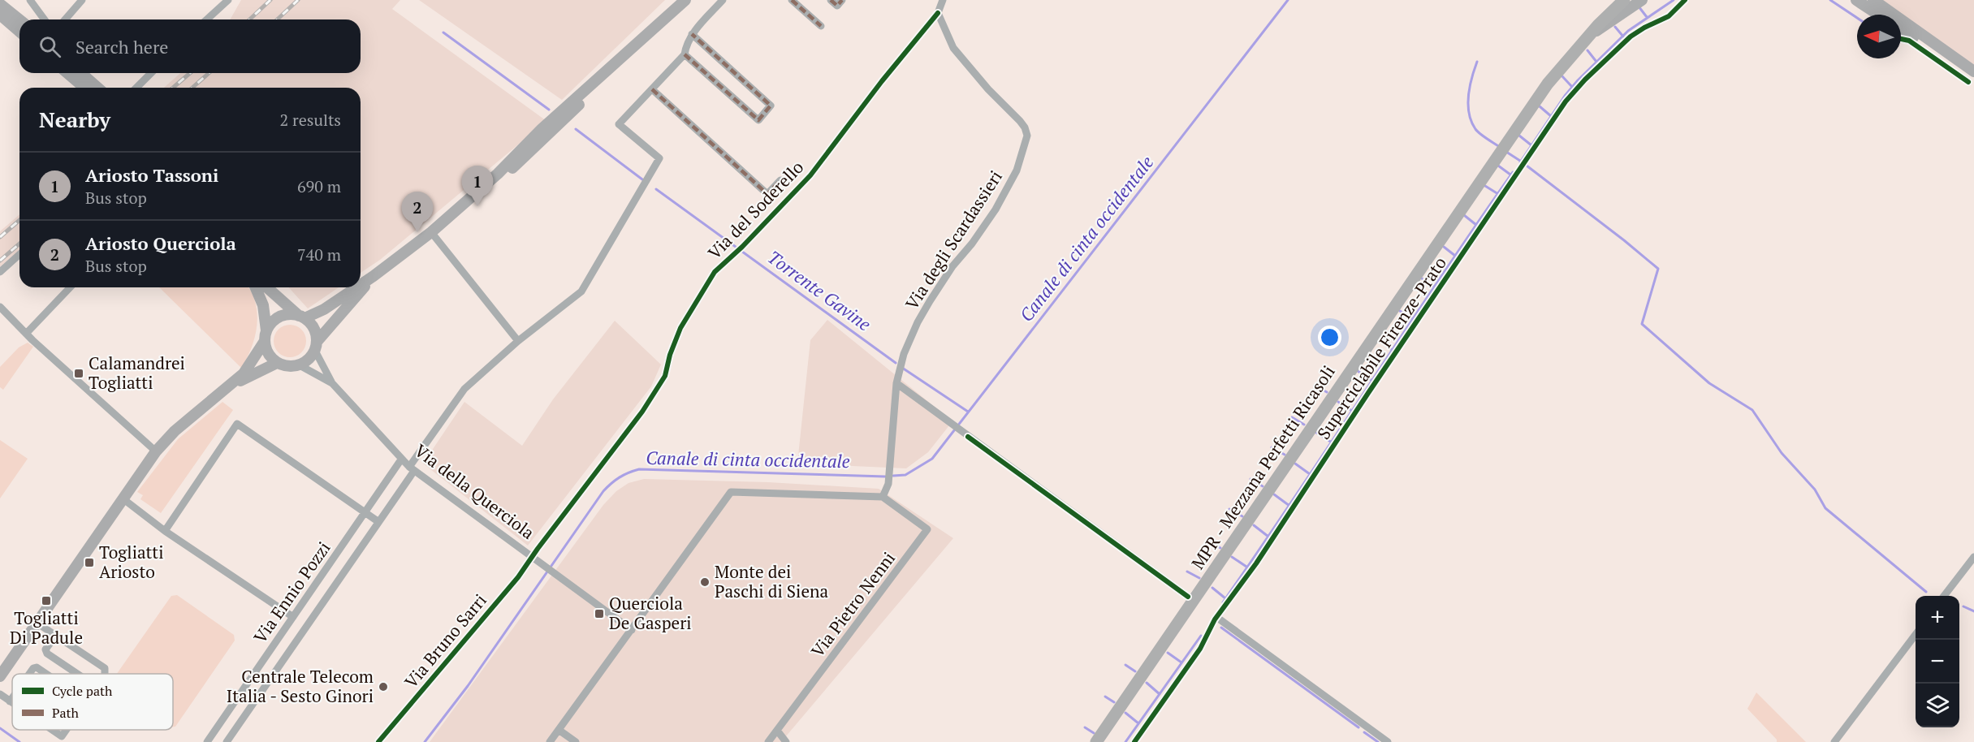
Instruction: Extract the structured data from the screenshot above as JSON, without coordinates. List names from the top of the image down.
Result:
{
  "streets": {
    "main road": ["MPR - Mezzana Perfetti Ricasoli"],
    "street": [
      "Via del Soderello",
      "Via degli Scardassieri",
      "Via della Querciola",
      "Via Ennio Pozzi",
      "Via Pietro Nenni",
      "Via Bruno Sarri"
    ],
    "cycle path": ["Superciclabile Firenze-Prato"]
  },
  "crossings": [
    ["Via del Soderello", "Via degli Scardassieri"],
    ["Via del Soderello", "Via della Querciola"],
    ["Via del Soderello", "Via Bruno Sarri"],
    ["Via degli Scardassieri", "Via Pietro Nenni"],
    ["Via della Querciola", "Via Ennio Pozzi"],
    ["Via della Querciola", "Via Bruno Sarri"]
  ],
  "water": ["Canale di cinta occidentale", "Torrente Gavine"],
  "places": {
    "transit": [
      "Calamandrei Togliatti",
      "Togliatti Ariosto",
      "Togliatti Di Padule",
      "Querciola De Gasperi"
    ],
    "other": ["Monte dei Paschi di Siena", "Centrale Telecom Italia - Sesto Ginori"]
  },
  "legend": ["Cycle path", "Path"],
  "north": "left",
  "page": {
    "search": "Search here",
    "heading": ["Nearby", "2 results"],
    "list": [
      {
        "mark": "1",
        "name": "Ariosto Tassoni",
        "note": "Bus stop",
        "value": "690 m"
      },
      {
        "mark": "2",
        "name": "Ariosto Querciola",
        "note": "Bus stop",
        "value": "740 m"
      }
    ],
    "pins": ["1", "2"],
    "map_buttons": ["+", "−"]
  }
}
